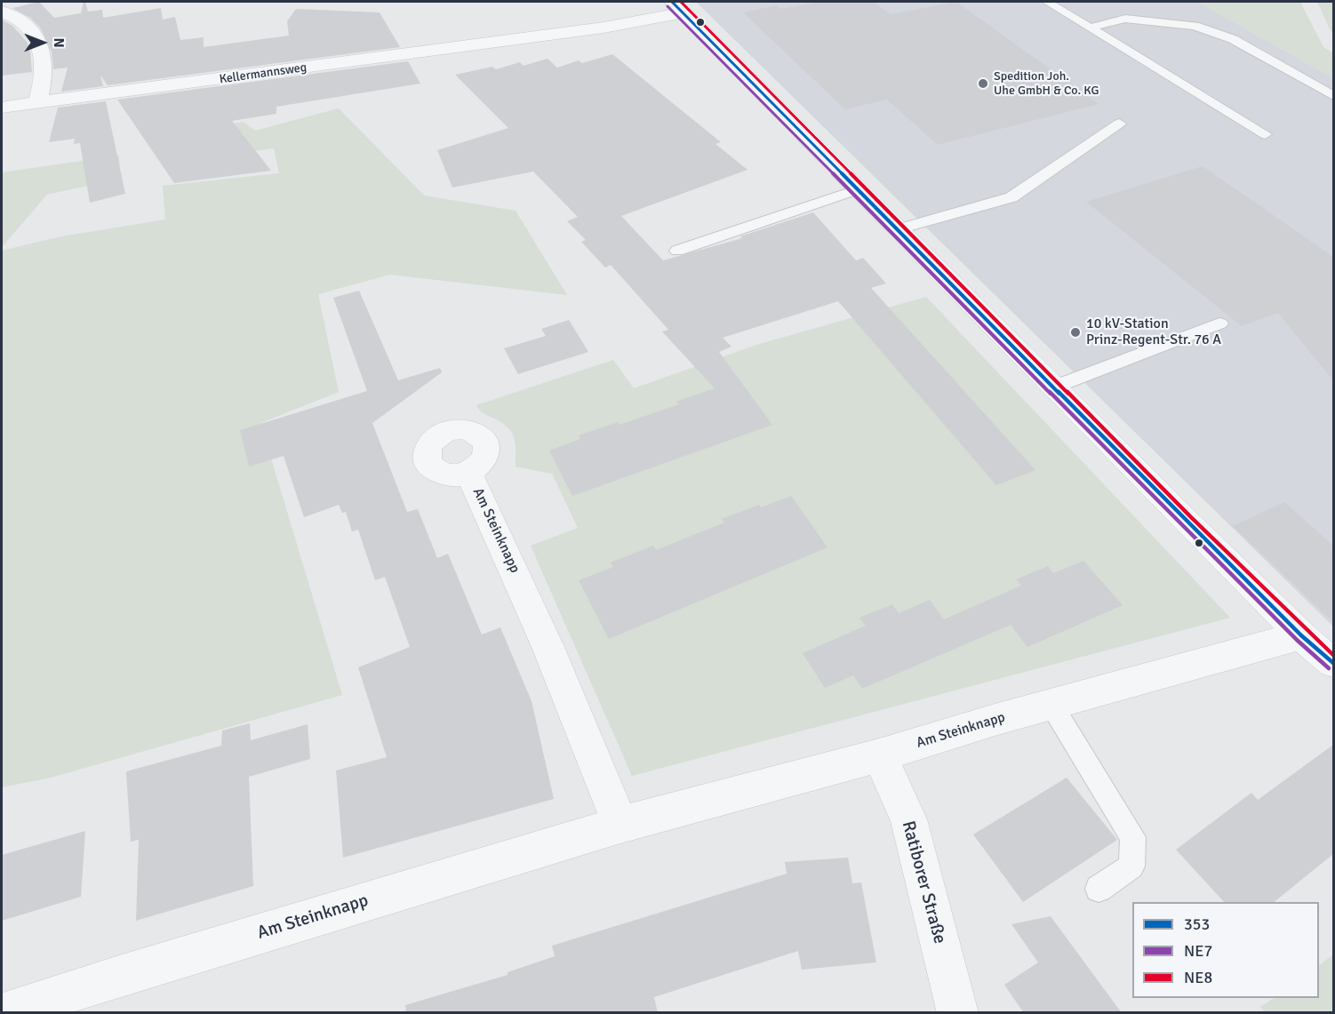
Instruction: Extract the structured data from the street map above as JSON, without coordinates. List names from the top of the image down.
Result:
{
  "streets": {
    "street": ["Kellermannsweg", "Am Steinknapp", "Ratiborer Straße"]
  },
  "crossings": [
    ["Am Steinknapp", "Ratiborer Straße"]
  ],
  "places": ["Spedition Joh. Uhe GmbH & Co. KG", "10 kV-Station Prinz-Regent-Str. 76 A"],
  "lines": ["transit line 353", "transit line NE8", "transit line NE7"],
  "legend": ["353", "NE7", "NE8"],
  "north": "right"
}
